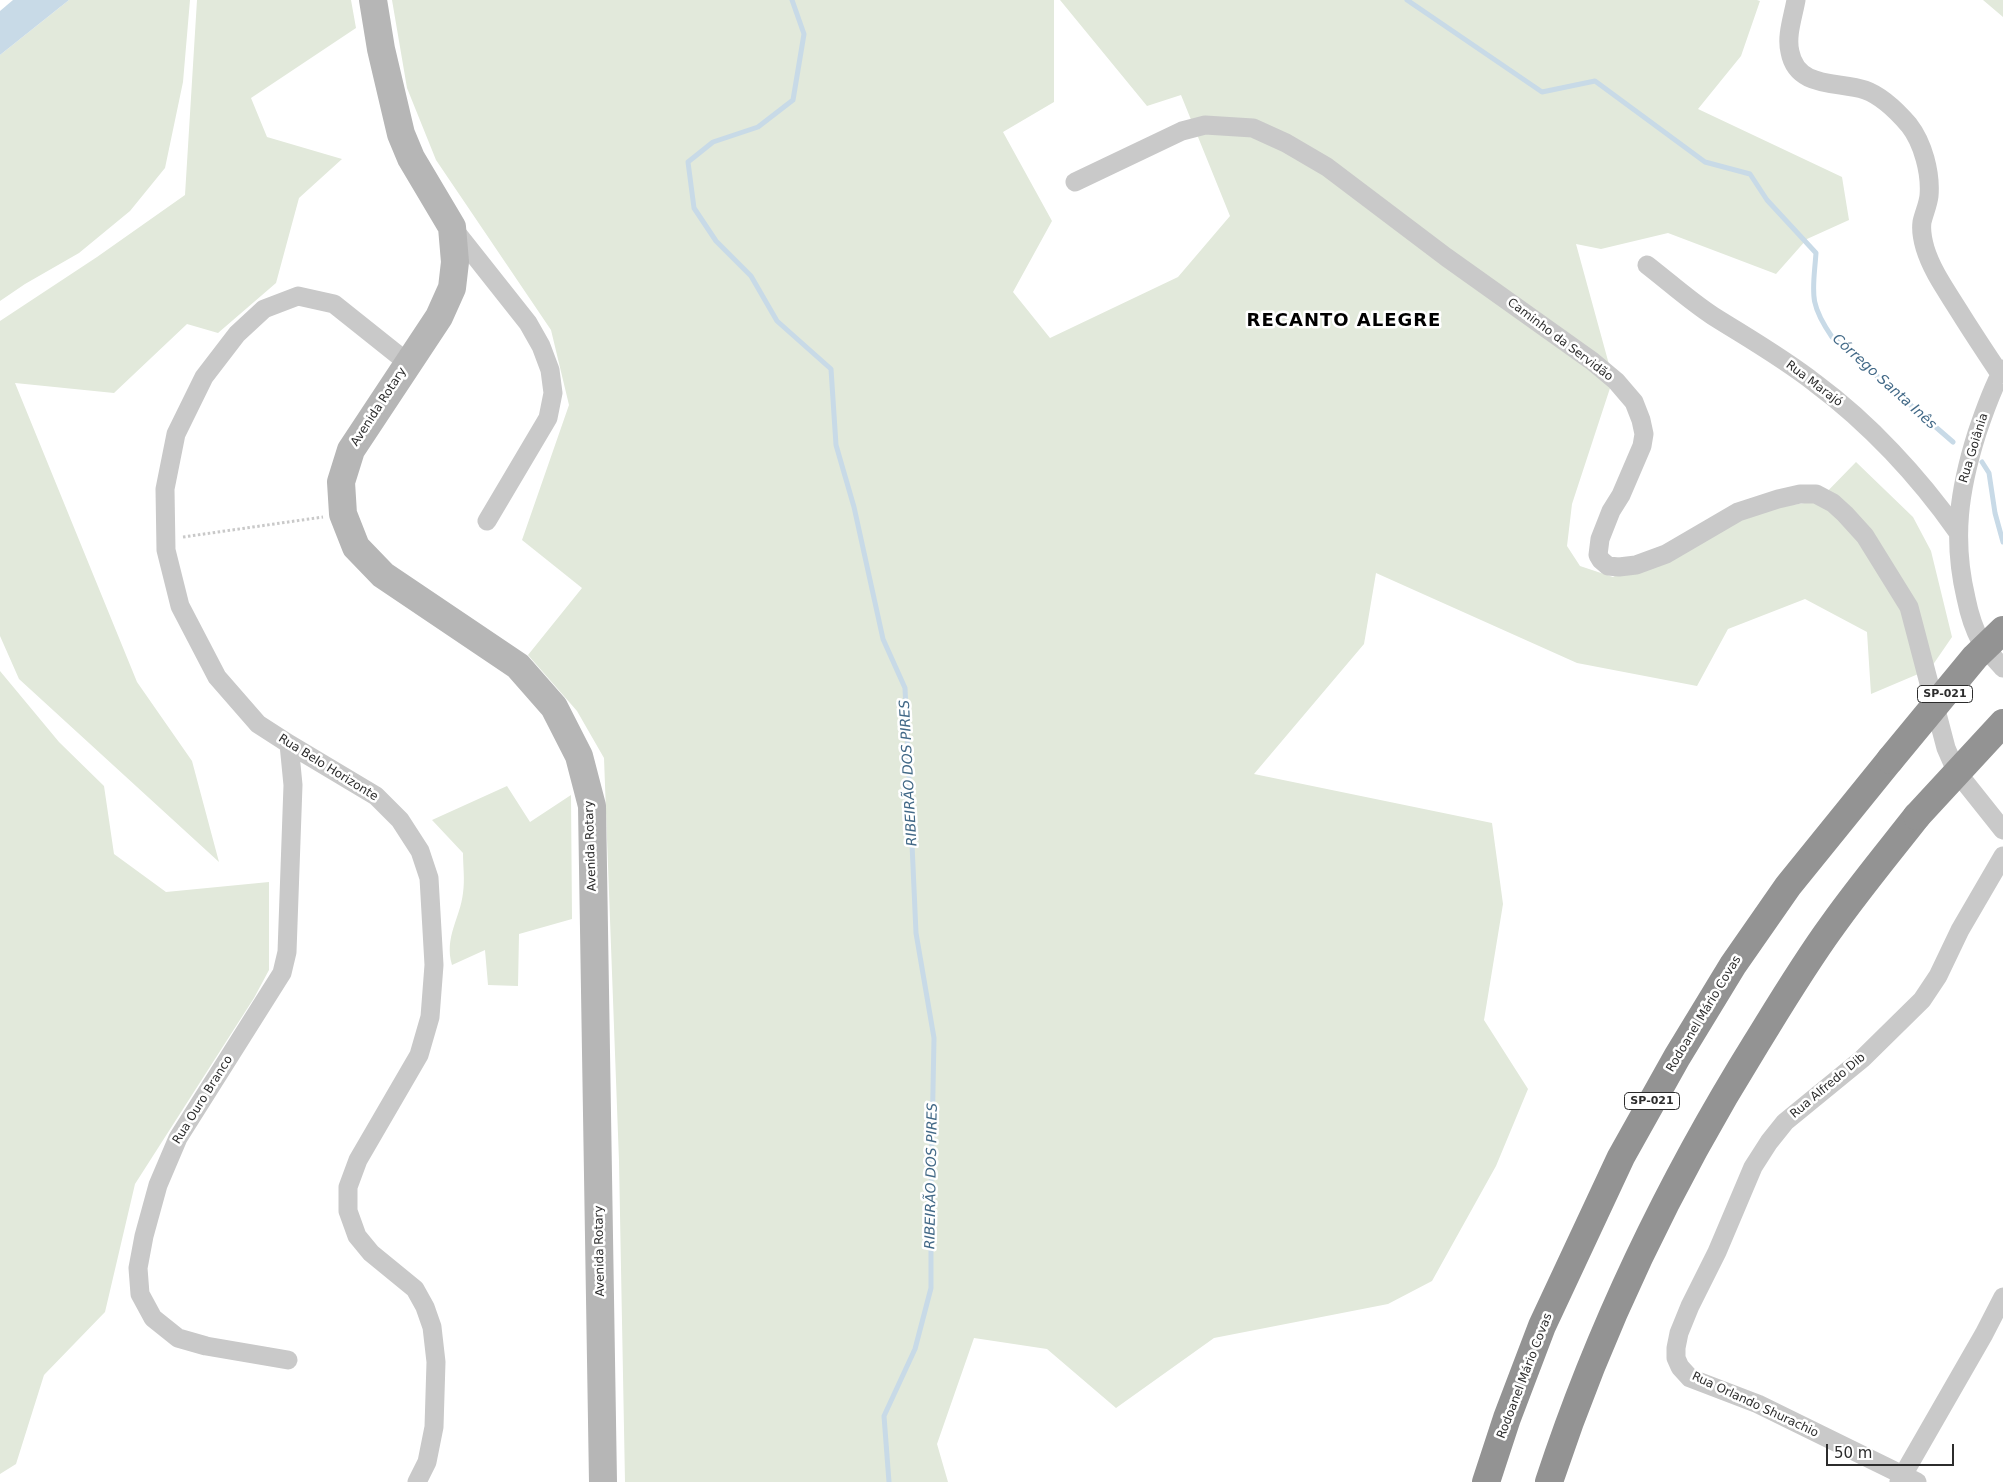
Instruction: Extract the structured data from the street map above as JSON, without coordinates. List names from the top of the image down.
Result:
{
  "streets": {
    "highway": ["SP-021", "Rodoanel Mário Covas"],
    "street": [
      "Caminho da Servidão",
      "Rua Marajó",
      "Avenida Rotary",
      "Rua Goiânia",
      "Rua Belo Horizonte",
      "Rua Alfredo Dib",
      "Rua Ouro Branco",
      "Rua Orlando Shurachio"
    ]
  },
  "crossings": [
    ["Rua Marajó", "Rua Goiânia"],
    ["Avenida Rotary", "Rua Belo Horizonte"],
    ["Rua Belo Horizonte", "Rua Ouro Branco"],
    ["Rua Alfredo Dib", "Rua Orlando Shurachio"]
  ],
  "districts": ["RECANTO ALEGRE"],
  "water": ["Córrego Santa Inês", "RIBEIRÃO DOS PIRES"],
  "scale_bar": "50 m"
}
